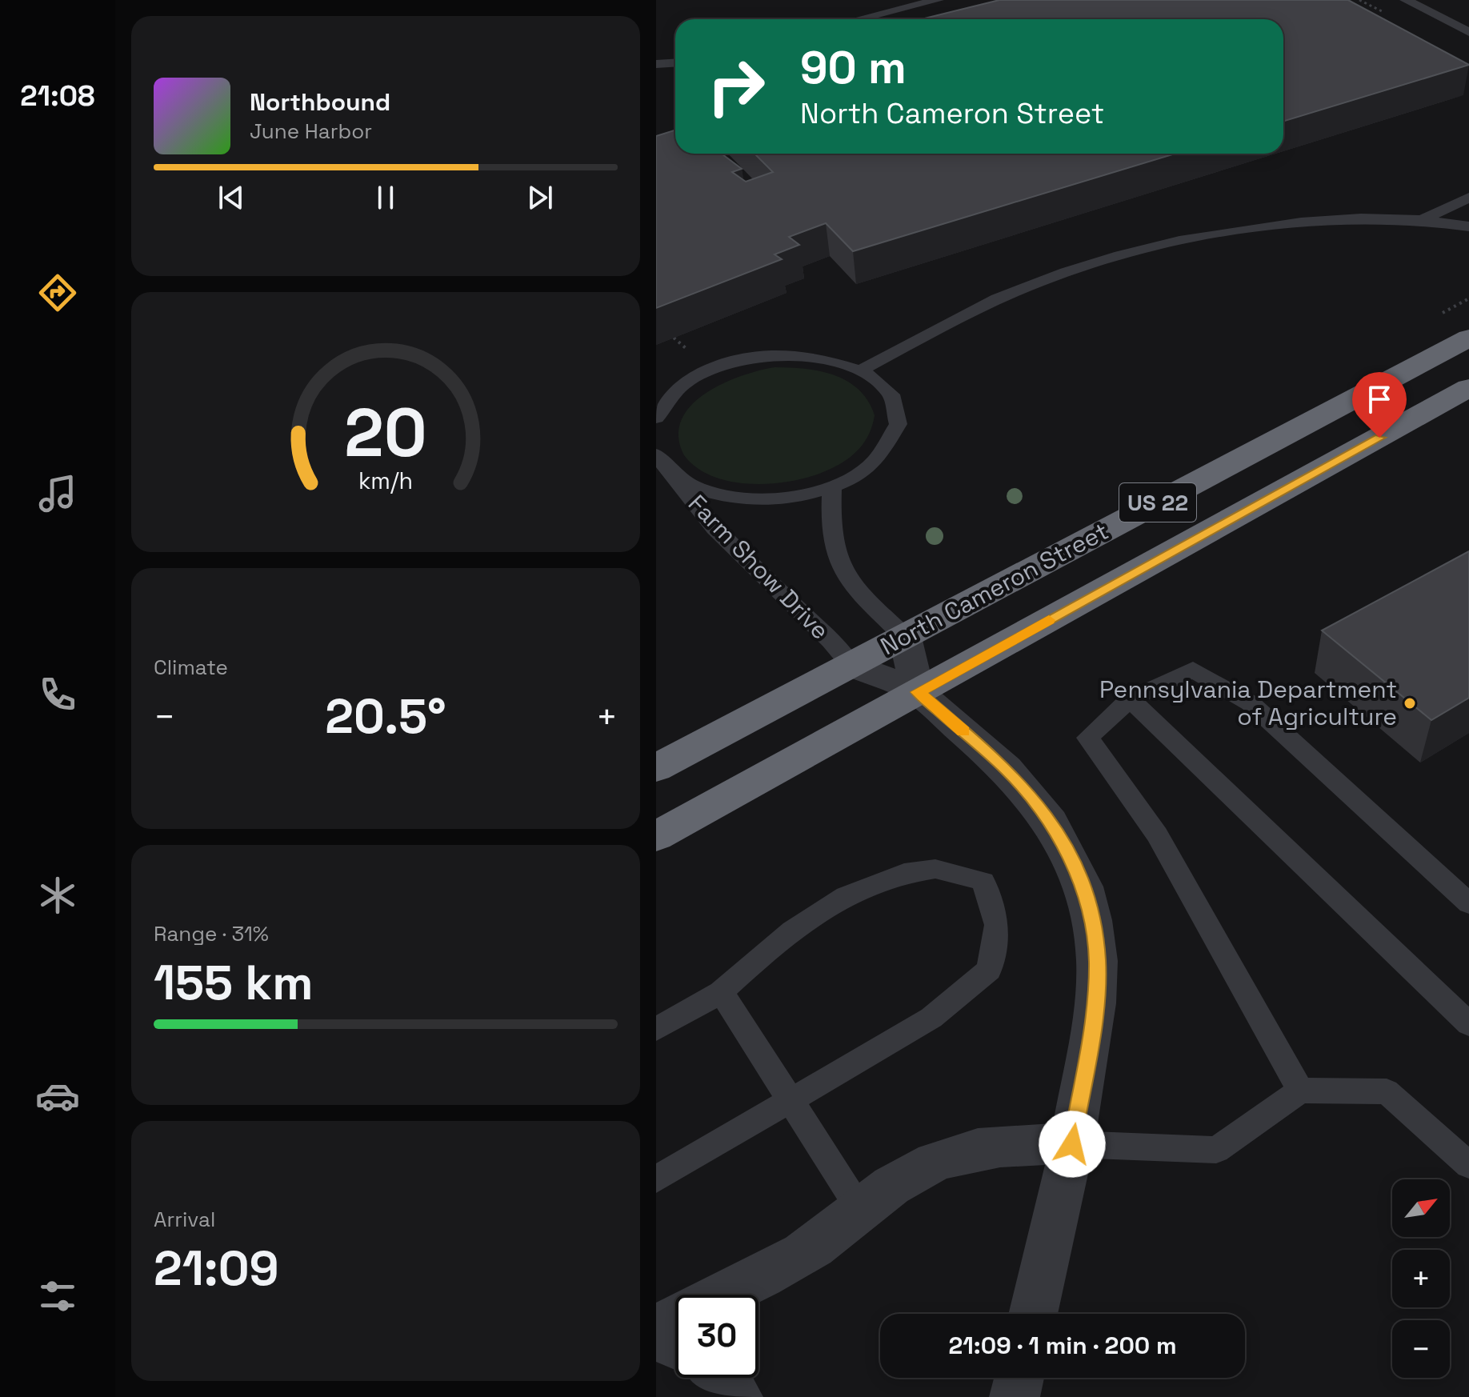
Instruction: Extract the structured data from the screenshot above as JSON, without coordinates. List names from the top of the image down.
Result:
{
  "streets": {
    "highway": ["US 22", "North Cameron Street"],
    "lane": ["Farm Show Drive"]
  },
  "crossings": [
    ["Farm Show Drive", "North Cameron Street"]
  ],
  "places": ["Pennsylvania Department of Agriculture"],
  "north": "top right",
  "page": {
    "tabs": "21:08",
    "turn": ["90 m", "North Cameron Street"],
    "song": ["Northbound", "June Harbor"],
    "tile": [
      "Climate",
      ["Range · 31%", "155 km"],
      ["Arrival", "21:09"]
    ],
    "heat": ["−", "20.5°", "+"],
    "map_buttons": ["+", "−"],
    "limit": "30",
    "trip": "21:09 · 1 min · 200 m",
    "gauge": ["20", "km/h"]
  }
}
